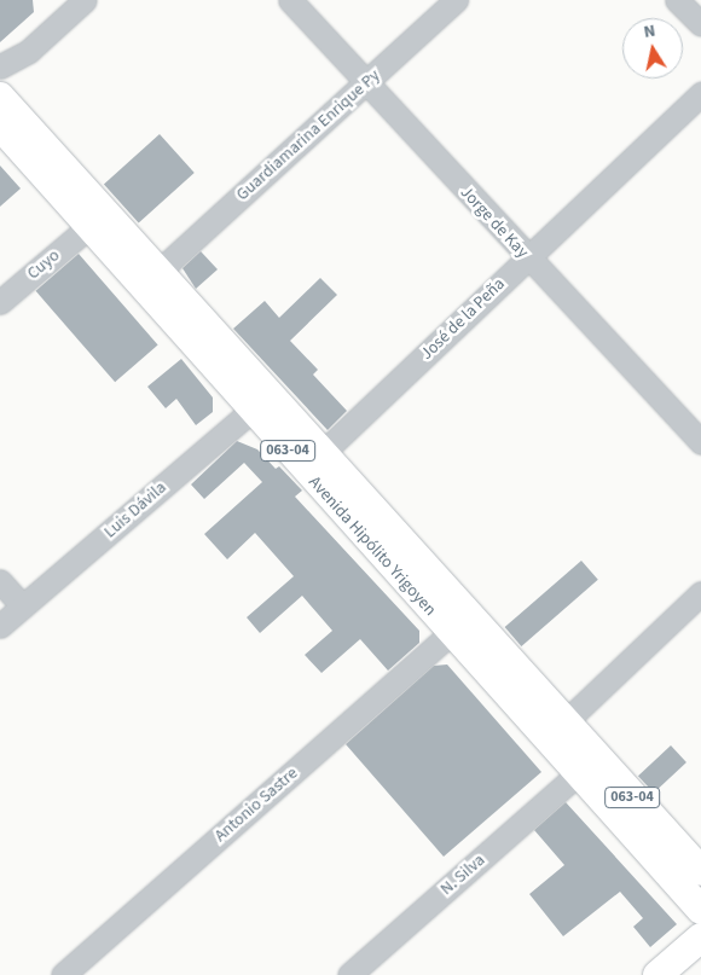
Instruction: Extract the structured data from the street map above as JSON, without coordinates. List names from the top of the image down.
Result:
{
  "streets": {
    "main road": ["063-04", "Avenida Hipólito Yrigoyen"],
    "street": [
      "Guardiamarina Enrique Py",
      "Jorge de Kay",
      "Cuyo",
      "José de la Peña",
      "Luis Dávila",
      "Antonio Sastre",
      "N. Silva"
    ]
  },
  "crossings": [
    ["Guardiamarina Enrique Py", "Jorge de Kay"],
    ["Guardiamarina Enrique Py", "Avenida Hipólito Yrigoyen"],
    ["Jorge de Kay", "José de la Peña"],
    ["Cuyo", "Avenida Hipólito Yrigoyen"],
    ["José de la Peña", "Avenida Hipólito Yrigoyen"],
    ["Luis Dávila", "Avenida Hipólito Yrigoyen"],
    ["Avenida Hipólito Yrigoyen", "Antonio Sastre"],
    ["Avenida Hipólito Yrigoyen", "N. Silva"]
  ],
  "north": "top"
}
